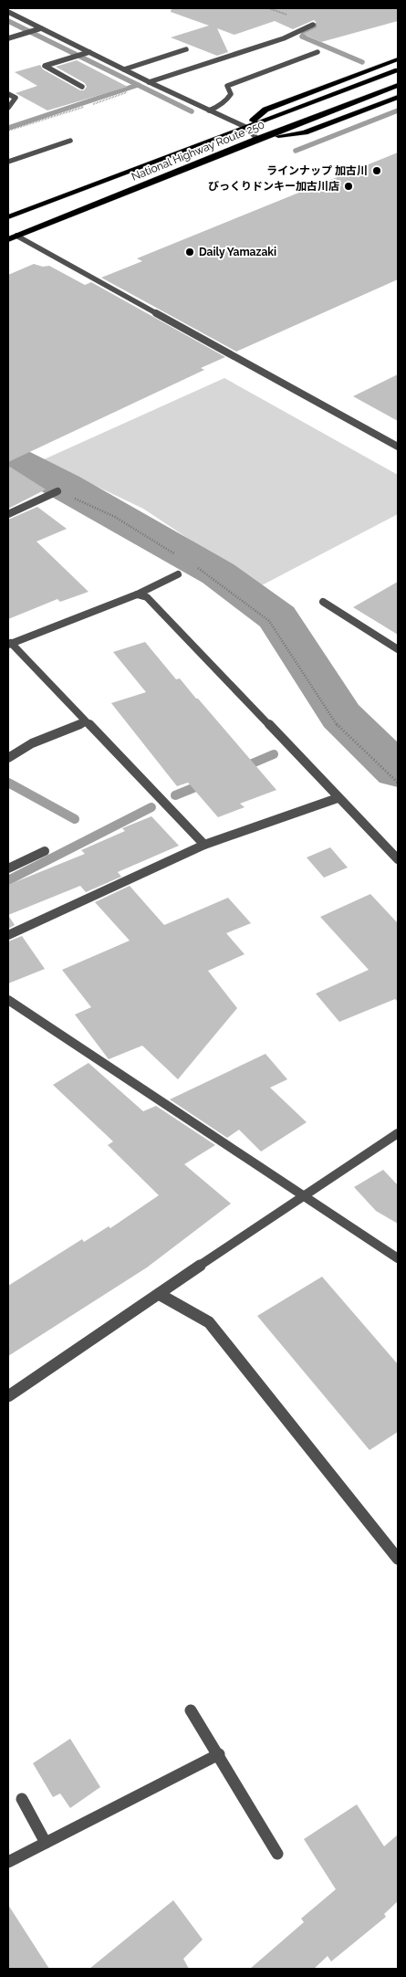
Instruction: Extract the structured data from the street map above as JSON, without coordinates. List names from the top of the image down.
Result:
{
  "streets": {
    "highway": ["National Highway Route 250"]
  },
  "places": ["ラインナップ 加古川", "びっくりドンキー加古川店", "Daily Yamazaki"]
}
